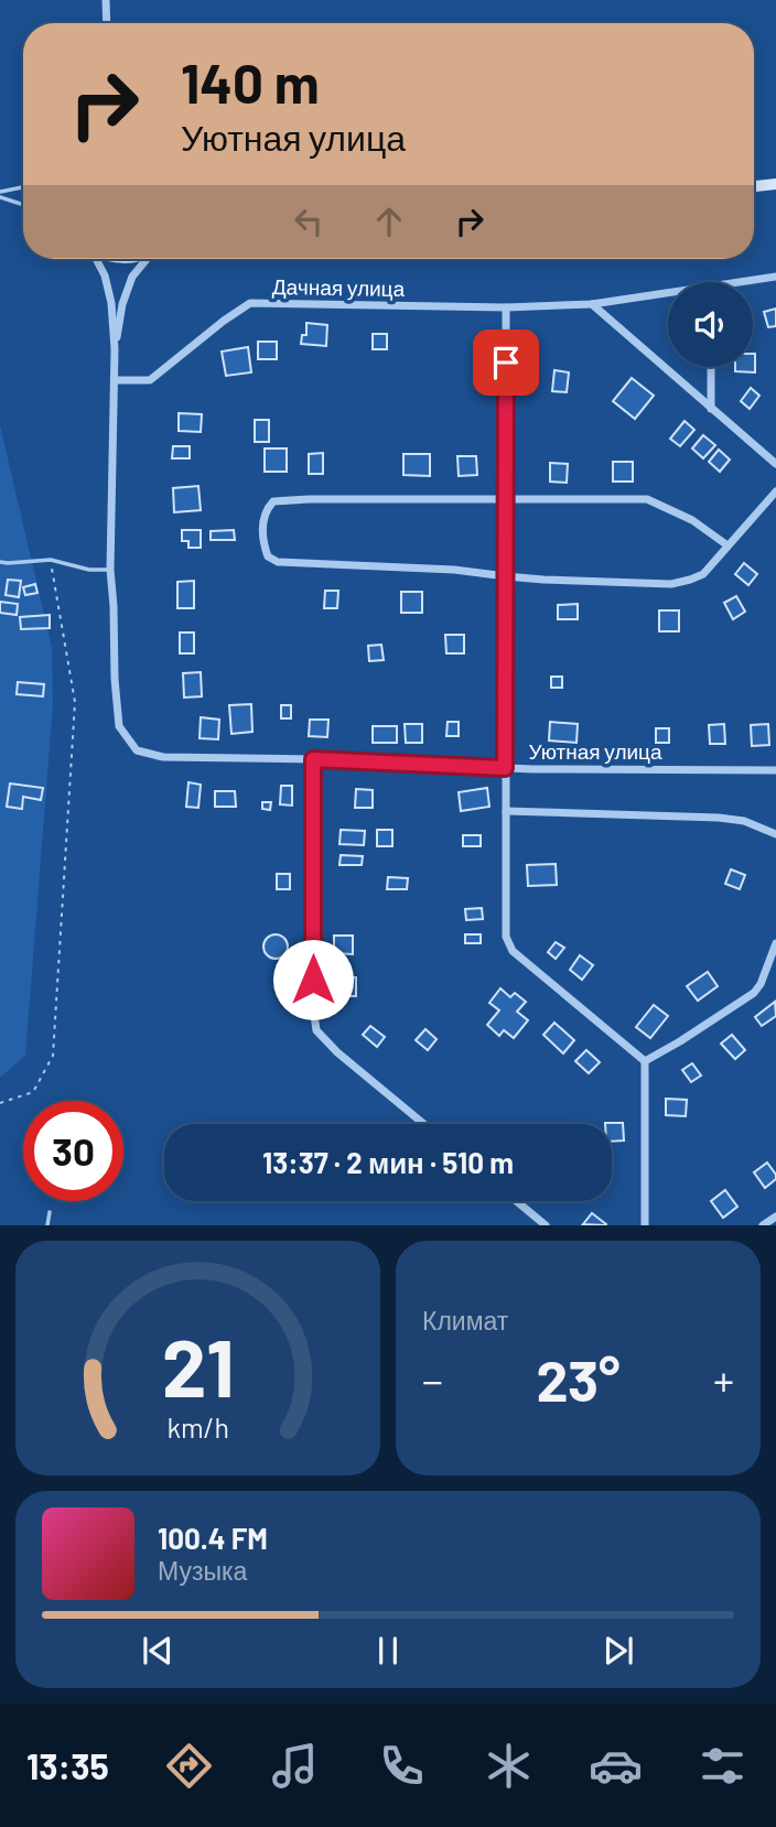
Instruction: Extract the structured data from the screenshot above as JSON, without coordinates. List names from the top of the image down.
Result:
{
  "streets": {
    "street": ["Дачная улица", "Уютная улица"]
  },
  "page": {
    "turn": ["140 m", "Уютная улица"],
    "limit": "30",
    "trip": "13:37 · 2 мин · 510 m",
    "tile": "Климат",
    "heat": ["−", "23°", "+"],
    "song": ["100.4 FM", "Музыка"],
    "tabs": "13:35",
    "gauge": ["21", "km/h"]
  }
}
